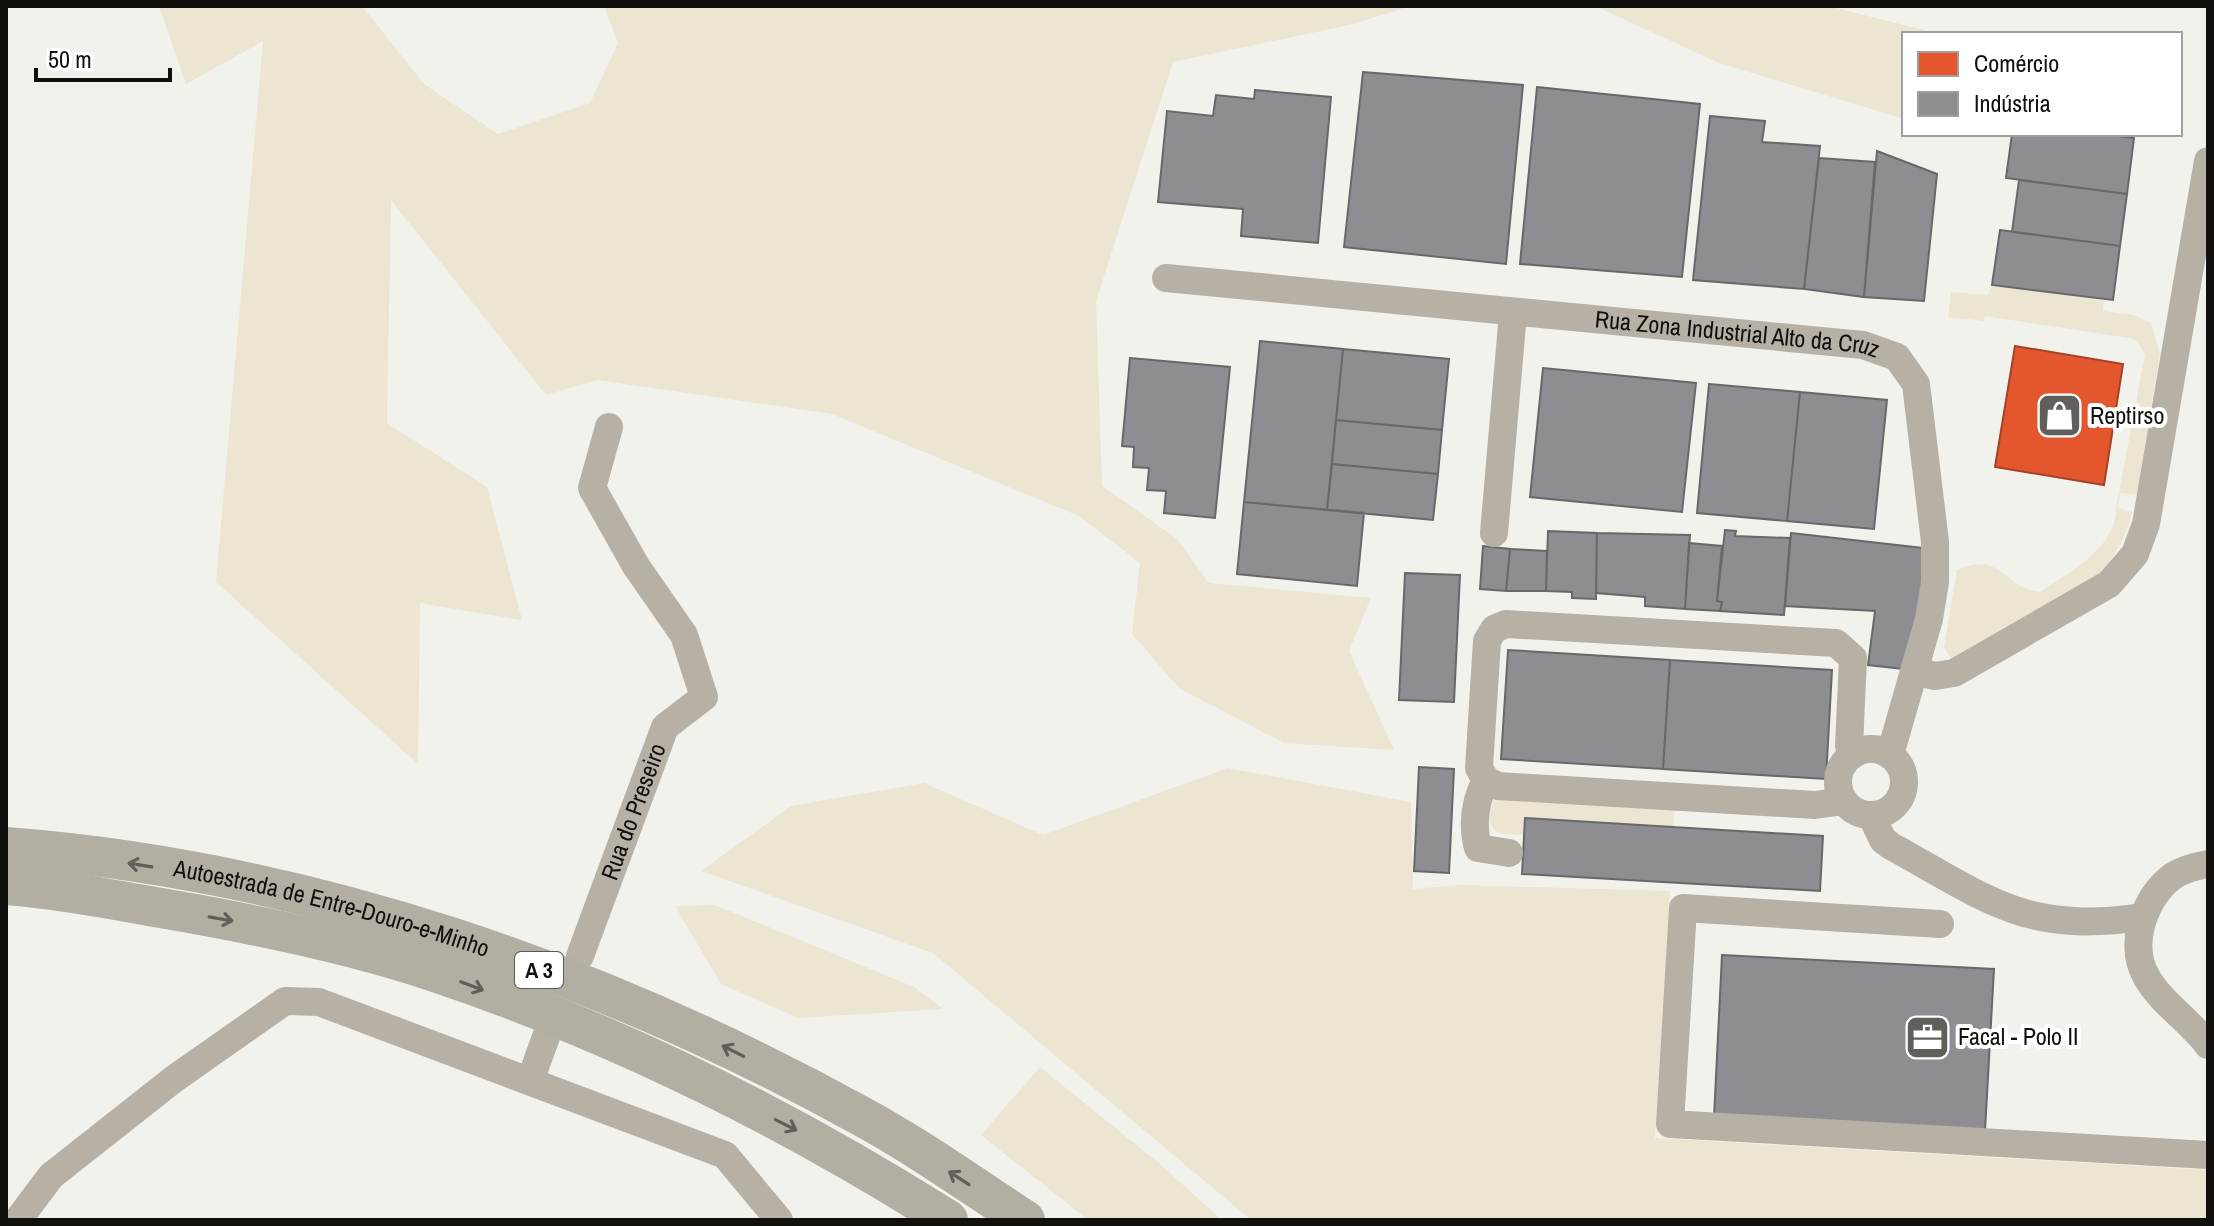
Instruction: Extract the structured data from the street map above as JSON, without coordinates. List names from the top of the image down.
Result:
{
  "streets": {
    "highway": ["Autoestrada de Entre-Douro-e-Minho", "A 3"],
    "street": ["Rua Zona Industrial Alto da Cruz", "Rua do Preseiro"]
  },
  "places": {
    "shop": ["Reptirso"],
    "office": ["Facal - Polo II"]
  },
  "legend": ["Comércio", "Indústria"],
  "scale_bar": "50 m"
}
